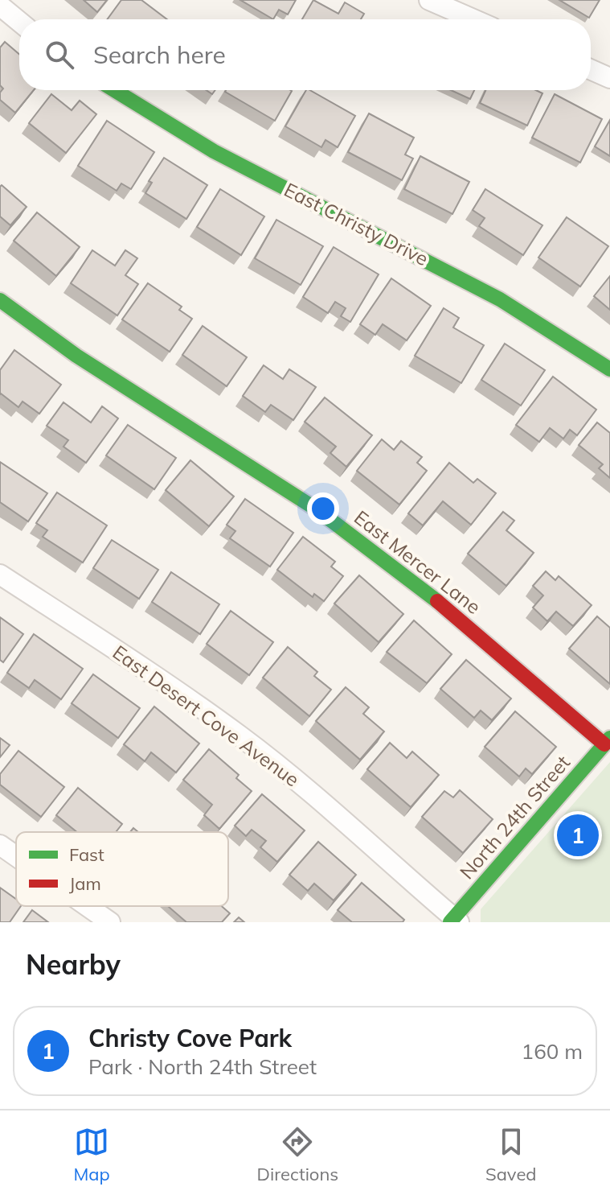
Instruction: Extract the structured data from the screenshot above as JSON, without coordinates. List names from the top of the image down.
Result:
{
  "streets": {
    "street": [
      "East Christy Drive",
      "East Mercer Lane",
      "East Desert Cove Avenue",
      "North 24th Street"
    ]
  },
  "crossings": [
    ["East Mercer Lane", "North 24th Street"],
    ["East Desert Cove Avenue", "North 24th Street"]
  ],
  "legend": ["Fast", "Jam"],
  "page": {
    "search": "Search here",
    "pins": "1",
    "heading": "Nearby",
    "list": [
      {
        "mark": "1",
        "name": "Christy Cove Park",
        "note": "Park · North 24th Street",
        "value": "160 m"
      }
    ],
    "nav": ["Map", "Directions", "Saved"]
  }
}
